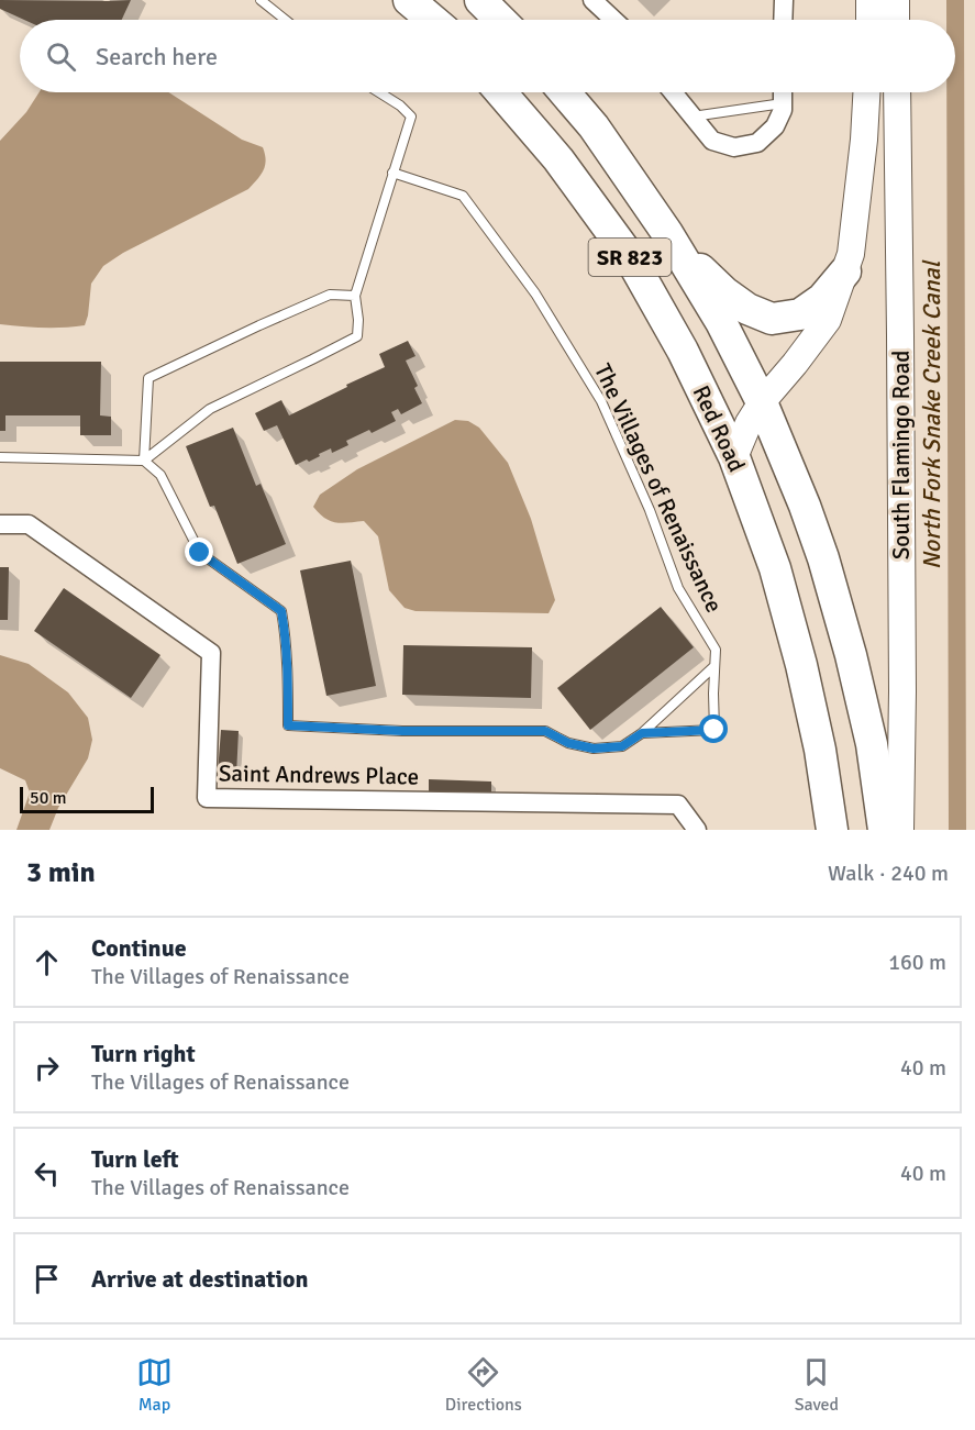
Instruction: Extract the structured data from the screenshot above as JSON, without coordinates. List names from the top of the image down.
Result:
{
  "streets": {
    "highway": ["SR 823", "Red Road"],
    "main road": ["South Flamingo Road"],
    "street": ["Saint Andrews Place"],
    "lane": ["The Villages of Renaissance"]
  },
  "water": ["North Fork Snake Creek Canal"],
  "scale_bar": "50 m",
  "page": {
    "search": "Search here",
    "scale": "50 m",
    "heading": ["3 min", "Walk · 240 m"],
    "list": [
      ["Continue", "The Villages of Renaissance", "160 m"],
      ["Turn right", "The Villages of Renaissance", "40 m"],
      ["Turn left", "The Villages of Renaissance", "40 m"],
      "Arrive at destination"
    ],
    "nav": ["Map", "Directions", "Saved"]
  }
}
